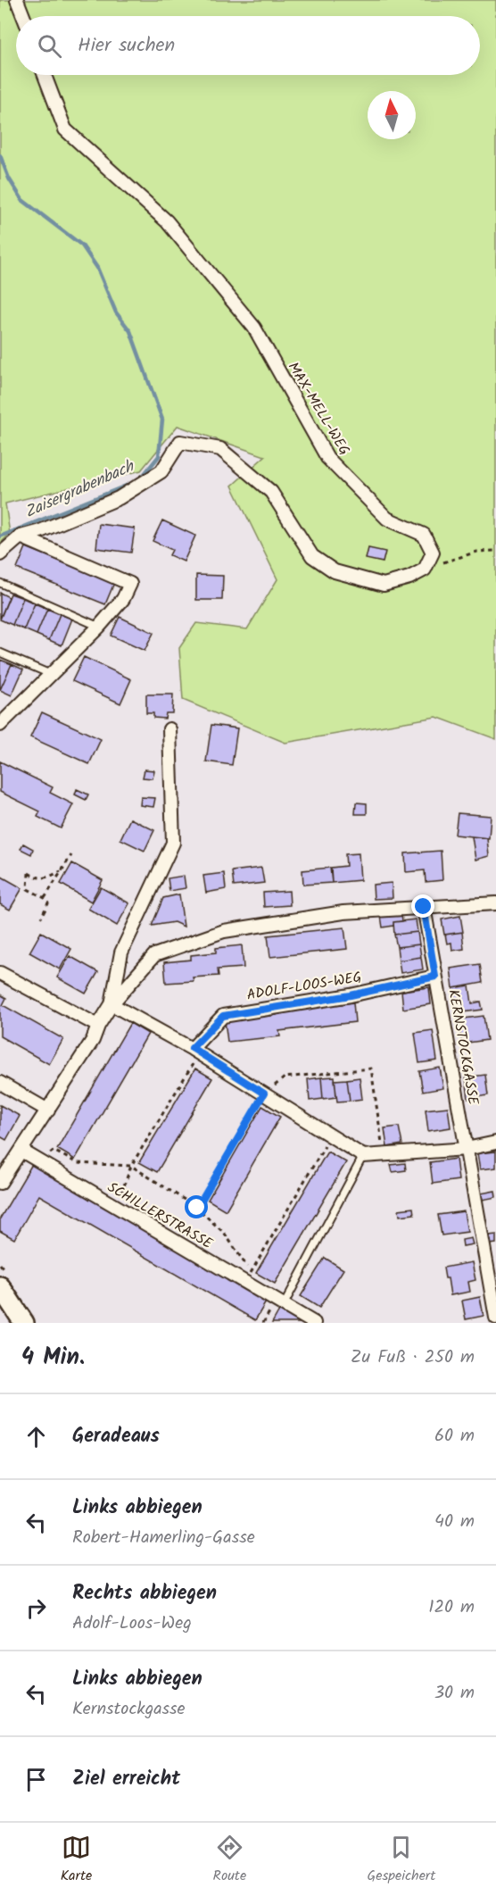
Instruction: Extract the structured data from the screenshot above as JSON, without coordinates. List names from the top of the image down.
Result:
{
  "streets": {
    "street": [
      "MAX-MELL-WEG",
      "ADOLF-LOOS-WEG",
      "KERNSTOCKGASSE",
      "SCHILLERSTRASSE"
    ]
  },
  "crossings": [
    ["ADOLF-LOOS-WEG", "KERNSTOCKGASSE"]
  ],
  "water": ["Zaisergrabenbach"],
  "north": "top",
  "page": {
    "search": "Hier suchen",
    "heading": ["4 Min.", "Zu Fuß · 250 m"],
    "list": [
      ["Geradeaus", "60 m"],
      ["Links abbiegen", "Robert-Hamerling-Gasse", "40 m"],
      ["Rechts abbiegen", "Adolf-Loos-Weg", "120 m"],
      ["Links abbiegen", "Kernstockgasse", "30 m"],
      "Ziel erreicht"
    ],
    "nav": ["Karte", "Route", "Gespeichert"]
  }
}
